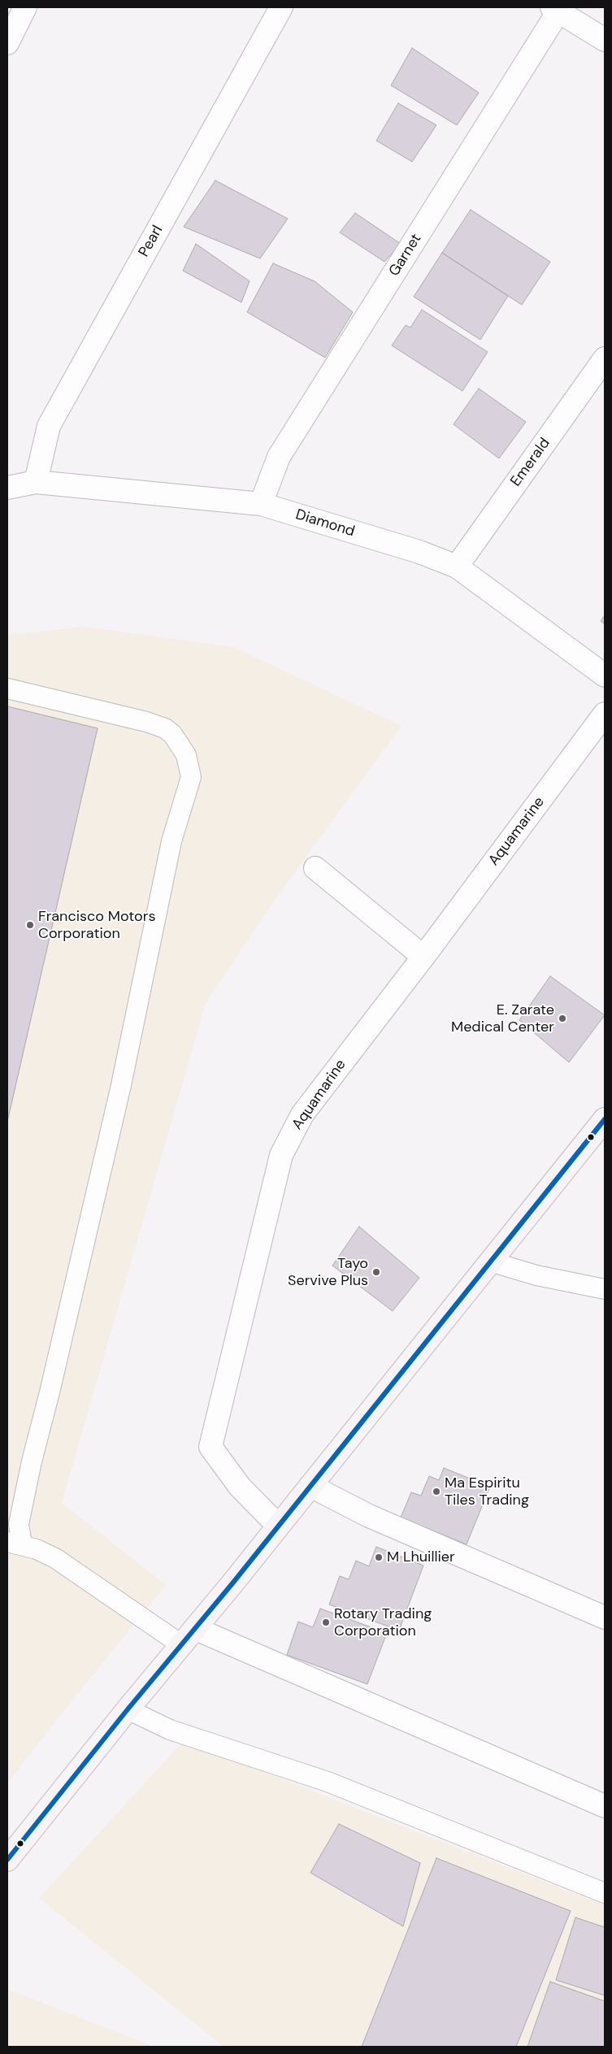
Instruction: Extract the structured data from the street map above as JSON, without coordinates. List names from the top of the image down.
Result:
{
  "streets": {
    "street": [
      "Pearl",
      "Garnet",
      "Emerald",
      "Diamond",
      "Aquamarine"
    ]
  },
  "crossings": [
    ["Pearl", "Diamond"],
    ["Garnet", "Diamond"],
    ["Emerald", "Diamond"]
  ],
  "places": [
    "Francisco Motors Corporation",
    "E. Zarate Medical Center",
    "Tayo Servive Plus",
    "Ma Espiritu Tiles Trading",
    "M Lhuillier",
    "Rotary Trading Corporation"
  ]
}
